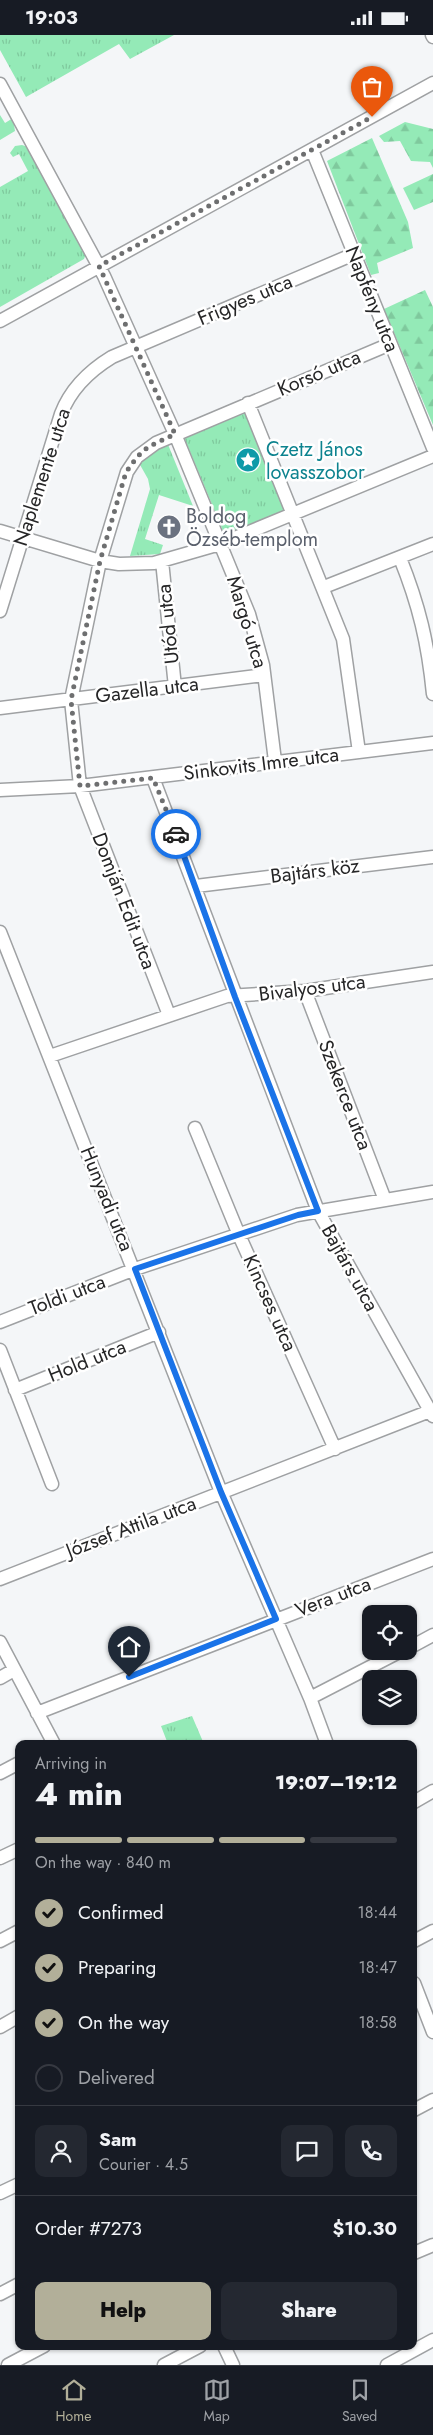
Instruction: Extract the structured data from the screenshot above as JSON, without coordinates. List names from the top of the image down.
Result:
{
  "streets": {
    "street": [
      "Napfény utca",
      "Frigyes utca",
      "Korsó utca",
      "Naplemente utca",
      "Margó utca",
      "Utód utca",
      "Gazella utca",
      "Sinkovits Imre utca",
      "Bajtárs köz",
      "Domján Edit utca",
      "Bivalyos utca",
      "Szekerce utca",
      "Hunyadi utca",
      "Bajtárs utca",
      "Toldi utca",
      "Kincses utca",
      "Hold utca",
      "József Attila utca",
      "Vera utca"
    ]
  },
  "crossings": [
    ["Napfény utca", "Frigyes utca"],
    ["Napfény utca", "Korsó utca"],
    ["Frigyes utca", "Naplemente utca"],
    ["Korsó utca", "Margó utca"],
    ["Korsó utca", "Domján Edit utca"],
    ["Margó utca", "Gazella utca"],
    ["Margó utca", "Sinkovits Imre utca"],
    ["Utód utca", "Gazella utca"],
    ["Gazella utca", "Domján Edit utca"],
    ["Sinkovits Imre utca", "Domján Edit utca"],
    ["Sinkovits Imre utca", "Bajtárs utca"],
    ["Bajtárs köz", "Bajtárs utca"],
    ["Domján Edit utca", "Bivalyos utca"],
    ["Bivalyos utca", "Szekerce utca"],
    ["Bivalyos utca", "Hunyadi utca"],
    ["Bivalyos utca", "Bajtárs utca"],
    ["Szekerce utca", "Toldi utca"],
    ["Hunyadi utca", "Toldi utca"],
    ["Hunyadi utca", "Hold utca"],
    ["Hunyadi utca", "József Attila utca"],
    ["Hunyadi utca", "Vera utca"],
    ["Bajtárs utca", "Toldi utca"],
    ["Bajtárs utca", "József Attila utca"],
    ["Toldi utca", "Kincses utca"],
    ["Kincses utca", "József Attila utca"]
  ],
  "places": {
    "place": ["Czetz János lovasszobor"],
    "church": ["Boldog Özséb-templom"]
  },
  "page": {
    "status": "19:03",
    "heading": ["4 min", "Arriving in", "19:07–19:12"],
    "panel": [
      "Sam",
      "Courier · 4.5",
      "Order #7273",
      "$10.30"
    ],
    "bar": "On the way · 840 m",
    "list": [
      ["Confirmed", "18:44"],
      ["Preparing", "18:47"],
      ["On the way", "18:58"],
      "Delivered"
    ],
    "buttons": ["Help", "Share"],
    "tabs": ["Home", "Map", "Saved"]
  }
}
